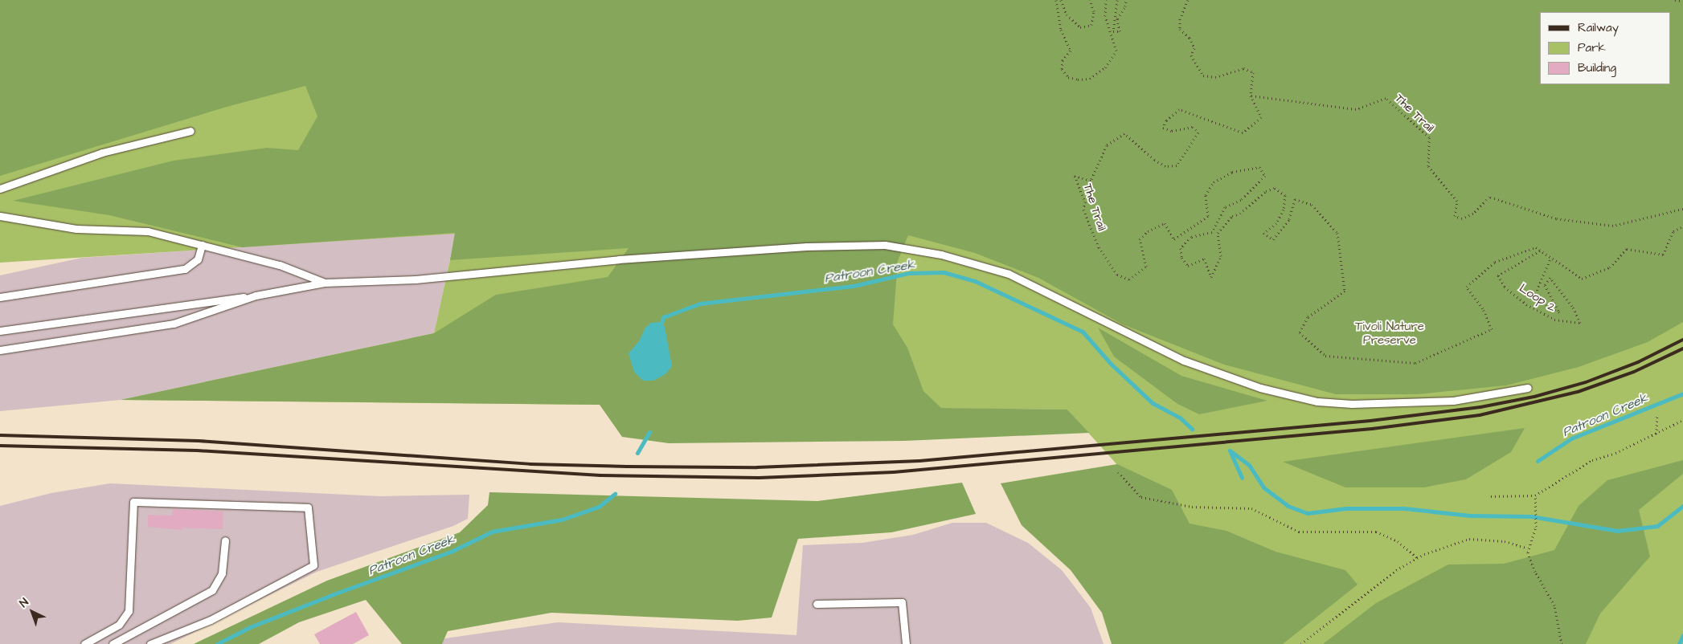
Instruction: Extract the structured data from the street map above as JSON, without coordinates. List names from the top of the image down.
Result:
{
  "streets": {
    "path": ["The Trail", "Loop 2"]
  },
  "crossings": [
    ["The Trail", "Loop 2"]
  ],
  "water": ["Patroon Creek"],
  "parks": ["Tivoli Nature Preserve"],
  "legend": ["Railway", "Park", "Building"],
  "north": "top left"
}
